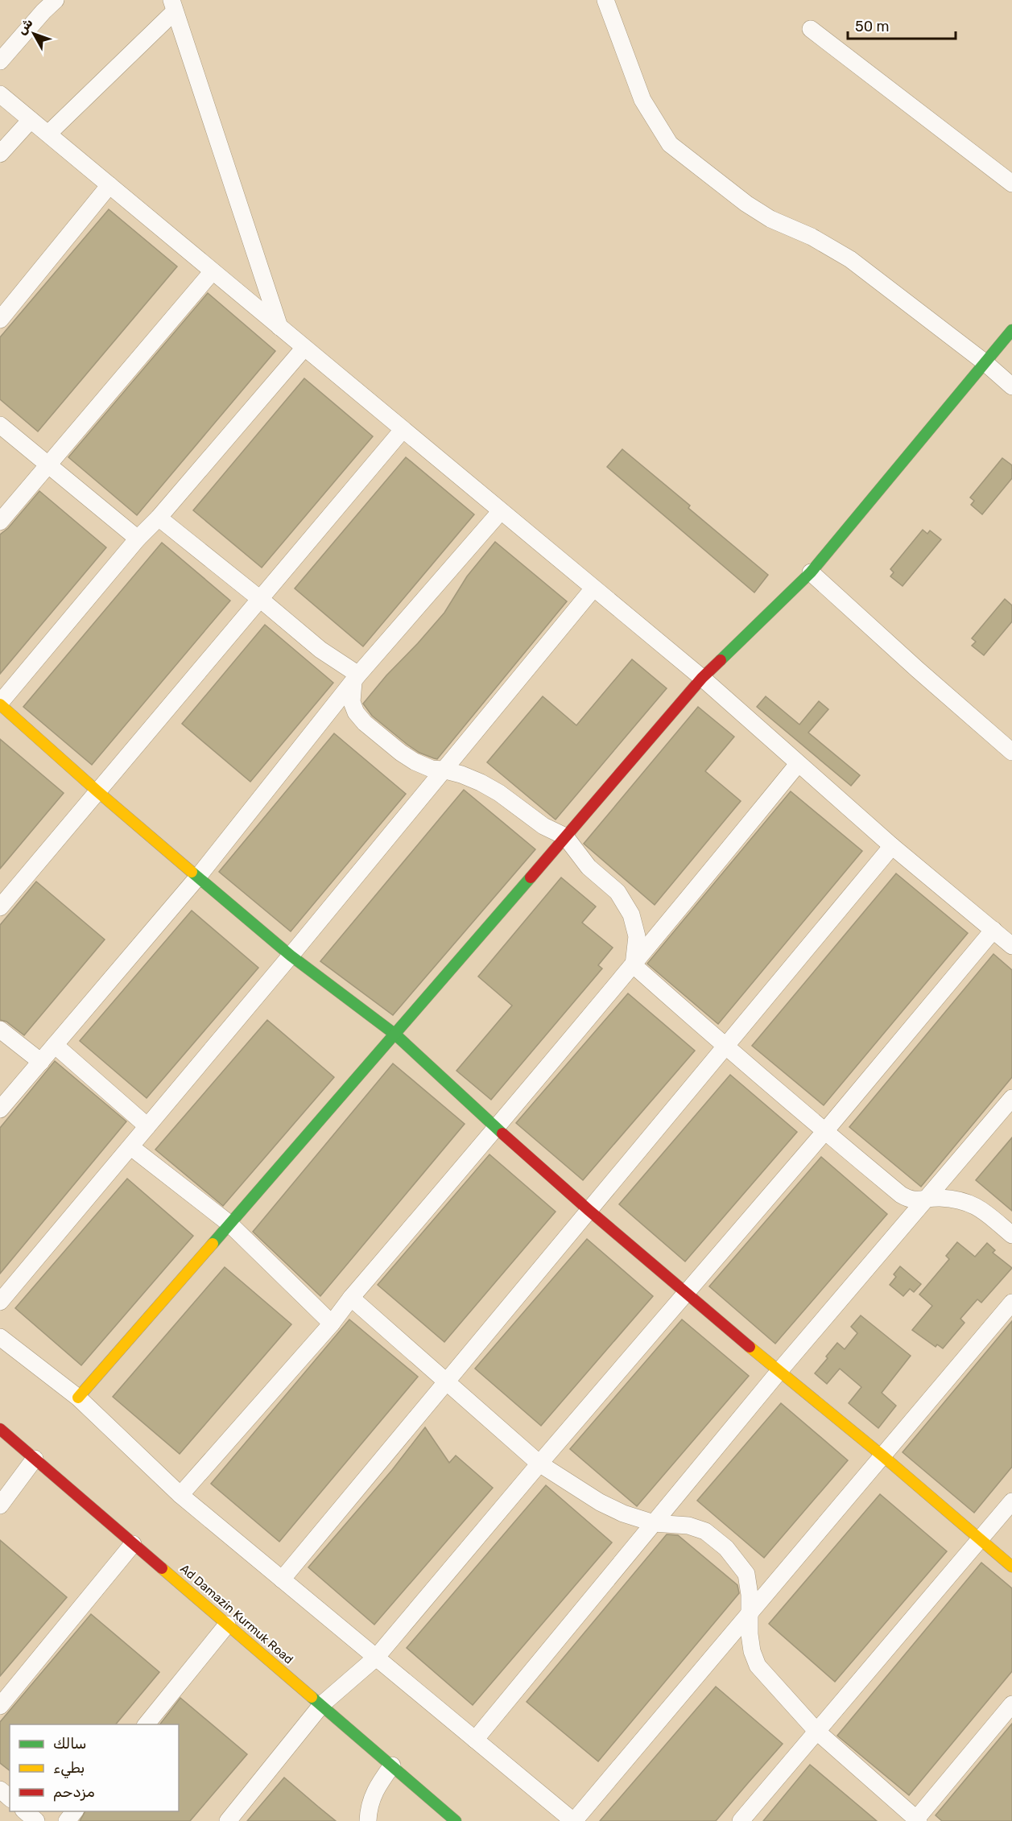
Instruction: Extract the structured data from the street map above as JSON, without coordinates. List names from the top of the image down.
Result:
{
  "streets": {
    "main road": ["Ad Damazin Kurmuk Road"]
  },
  "legend": ["سالك", "بطيء", "مزدحم"],
  "scale_bar": "50 m",
  "north": "top left"
}
